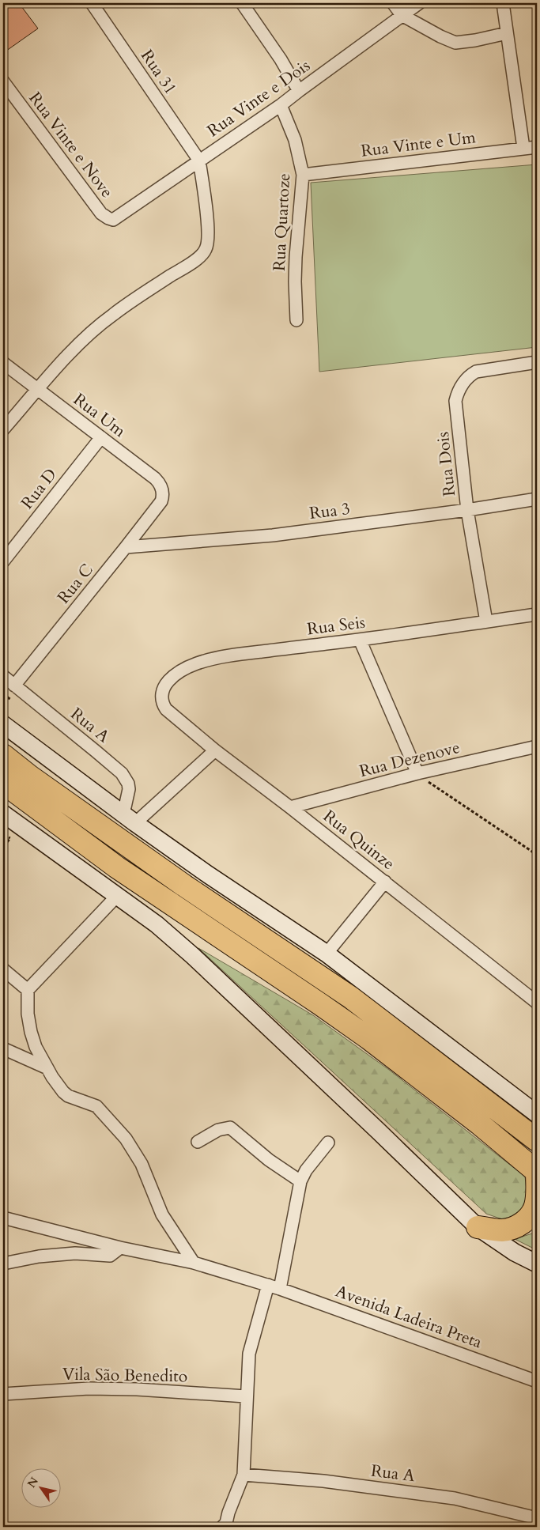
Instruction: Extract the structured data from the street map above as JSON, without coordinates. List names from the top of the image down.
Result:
{
  "streets": {
    "street": [
      "Rua 31",
      "Rua Vinte e Dois",
      "Rua Vinte e Um",
      "Rua Vinte e Nove",
      "Rua Quartoze",
      "Rua Um",
      "Rua Dois",
      "Rua D",
      "Rua 3",
      "Rua C",
      "Rua Seis",
      "Rua A",
      "Rua Dezenove",
      "Rua Quinze",
      "Avenida Ladeira Preta",
      "Vila São Benedito"
    ]
  },
  "crossings": [
    ["Rua 31", "Rua Vinte e Dois"],
    ["Rua Vinte e Dois", "Rua Vinte e Nove"],
    ["Rua Vinte e Dois", "Rua Quartoze"],
    ["Rua Vinte e Um", "Rua Quartoze"],
    ["Rua Um", "Rua D"],
    ["Rua Um", "Rua C"],
    ["Rua Dois", "Rua 3"],
    ["Rua Dois", "Rua Seis"],
    ["Rua 3", "Rua C"],
    ["Rua C", "Rua A"],
    ["Rua Seis", "Rua Quinze"],
    ["Rua Dezenove", "Rua Quinze"]
  ],
  "north": "top left"
}
